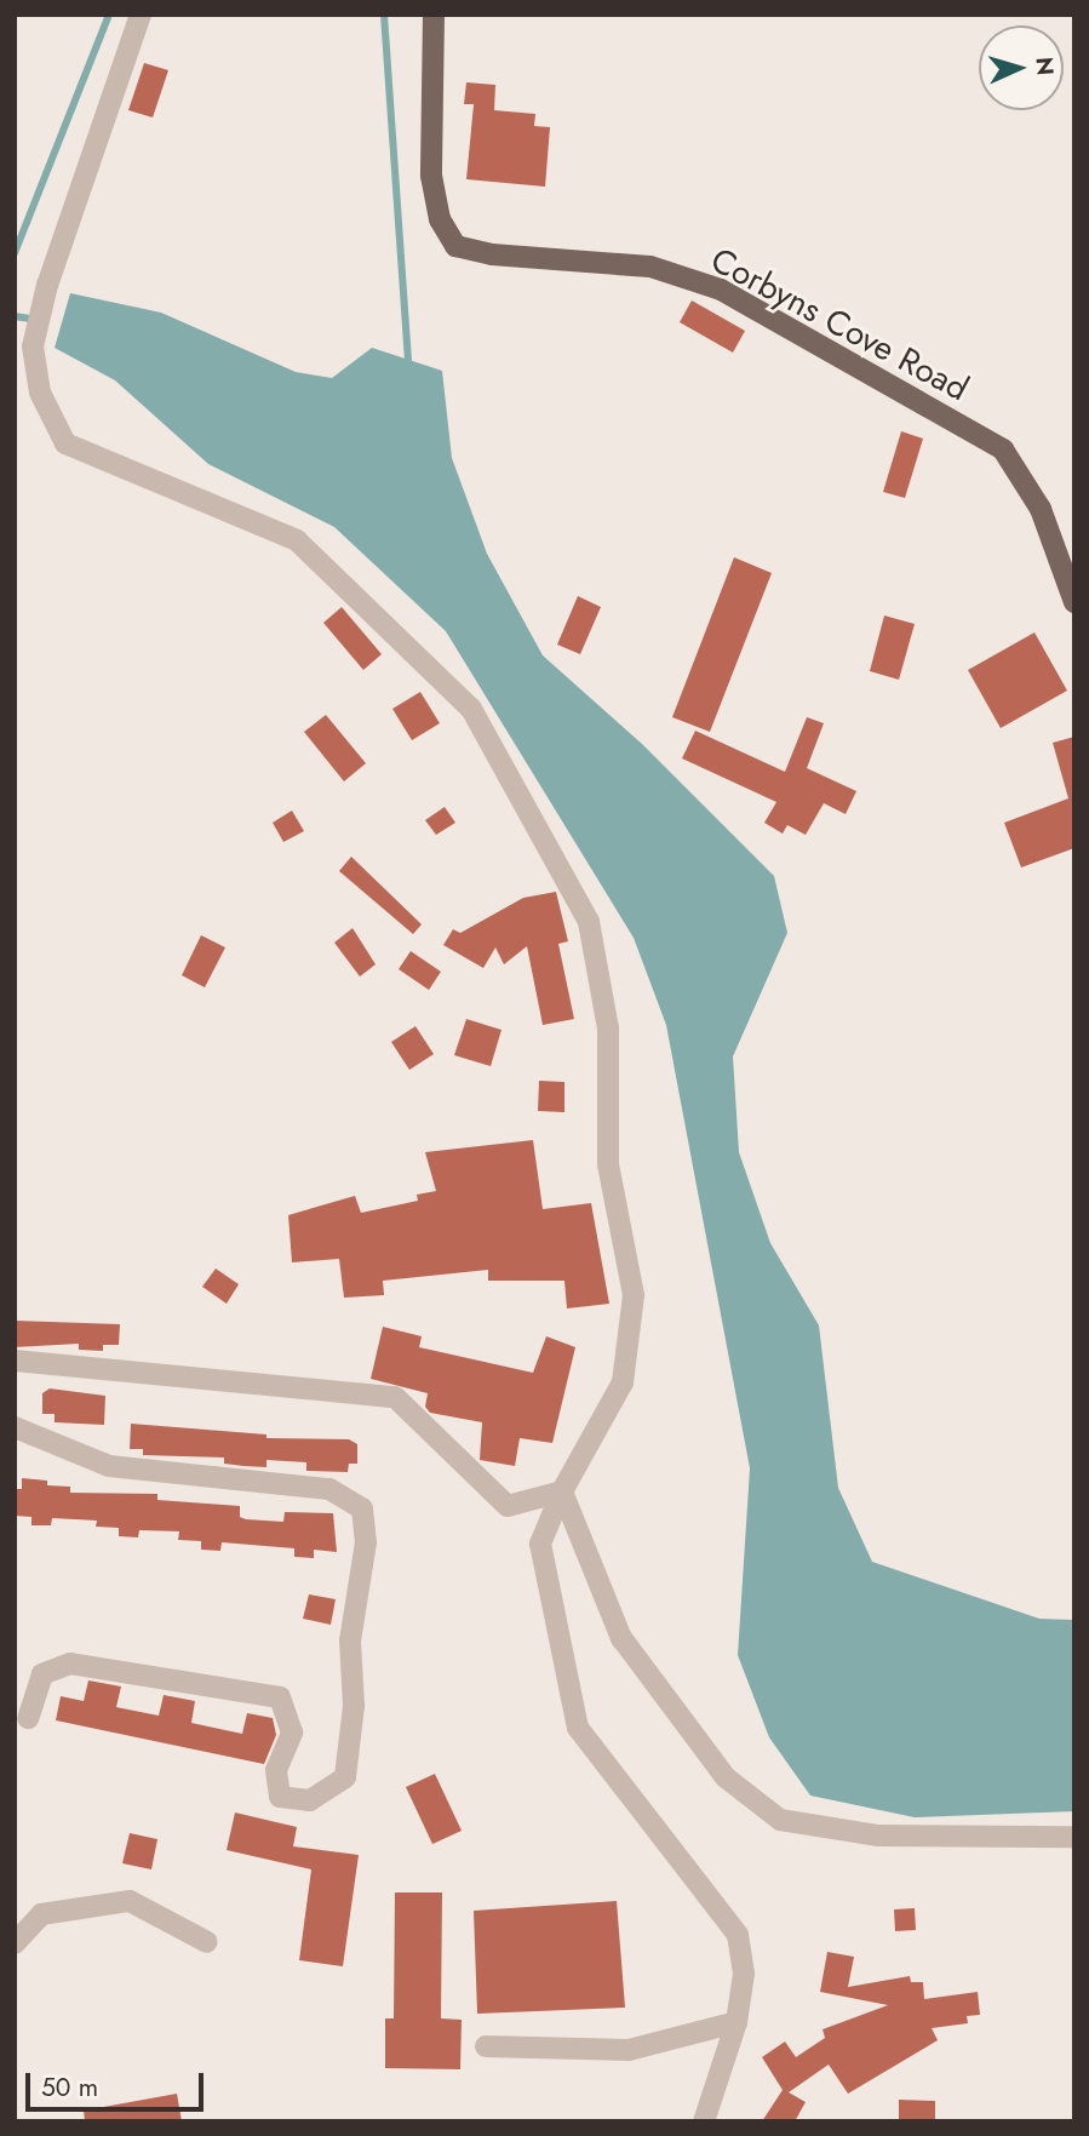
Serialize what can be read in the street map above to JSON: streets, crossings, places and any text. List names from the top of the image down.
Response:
{
  "streets": {
    "main road": ["Corbyns Cove Road"]
  },
  "scale_bar": "50 m",
  "north": "right"
}
